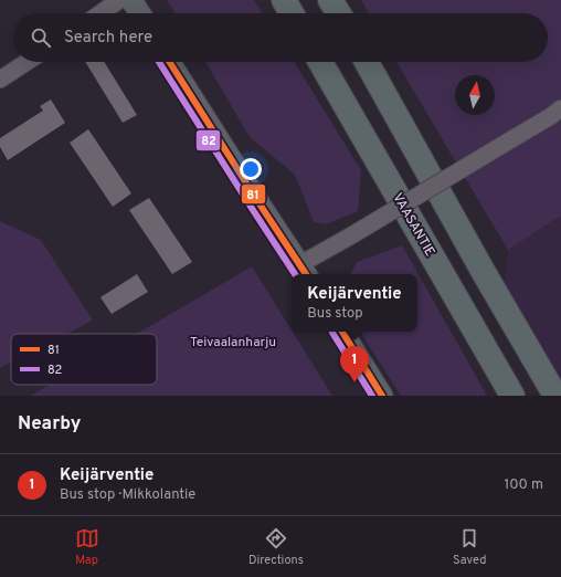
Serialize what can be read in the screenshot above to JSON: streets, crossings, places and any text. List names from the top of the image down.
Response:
{
  "streets": {
    "highway": ["VAASANTIE"]
  },
  "parks": ["Teivaalanharju"],
  "lines": ["transit line 81", "transit line 82"],
  "legend": ["81", "82"],
  "north": "top",
  "page": {
    "search": "Search here",
    "popup": ["Keijärventie", "Bus stop"],
    "pins": "1",
    "heading": "Nearby",
    "list": [
      {
        "mark": "1",
        "name": "Keijärventie",
        "note": "Bus stop · Mikkolantie",
        "value": "100 m"
      }
    ],
    "nav": ["Map", "Directions", "Saved"]
  }
}
